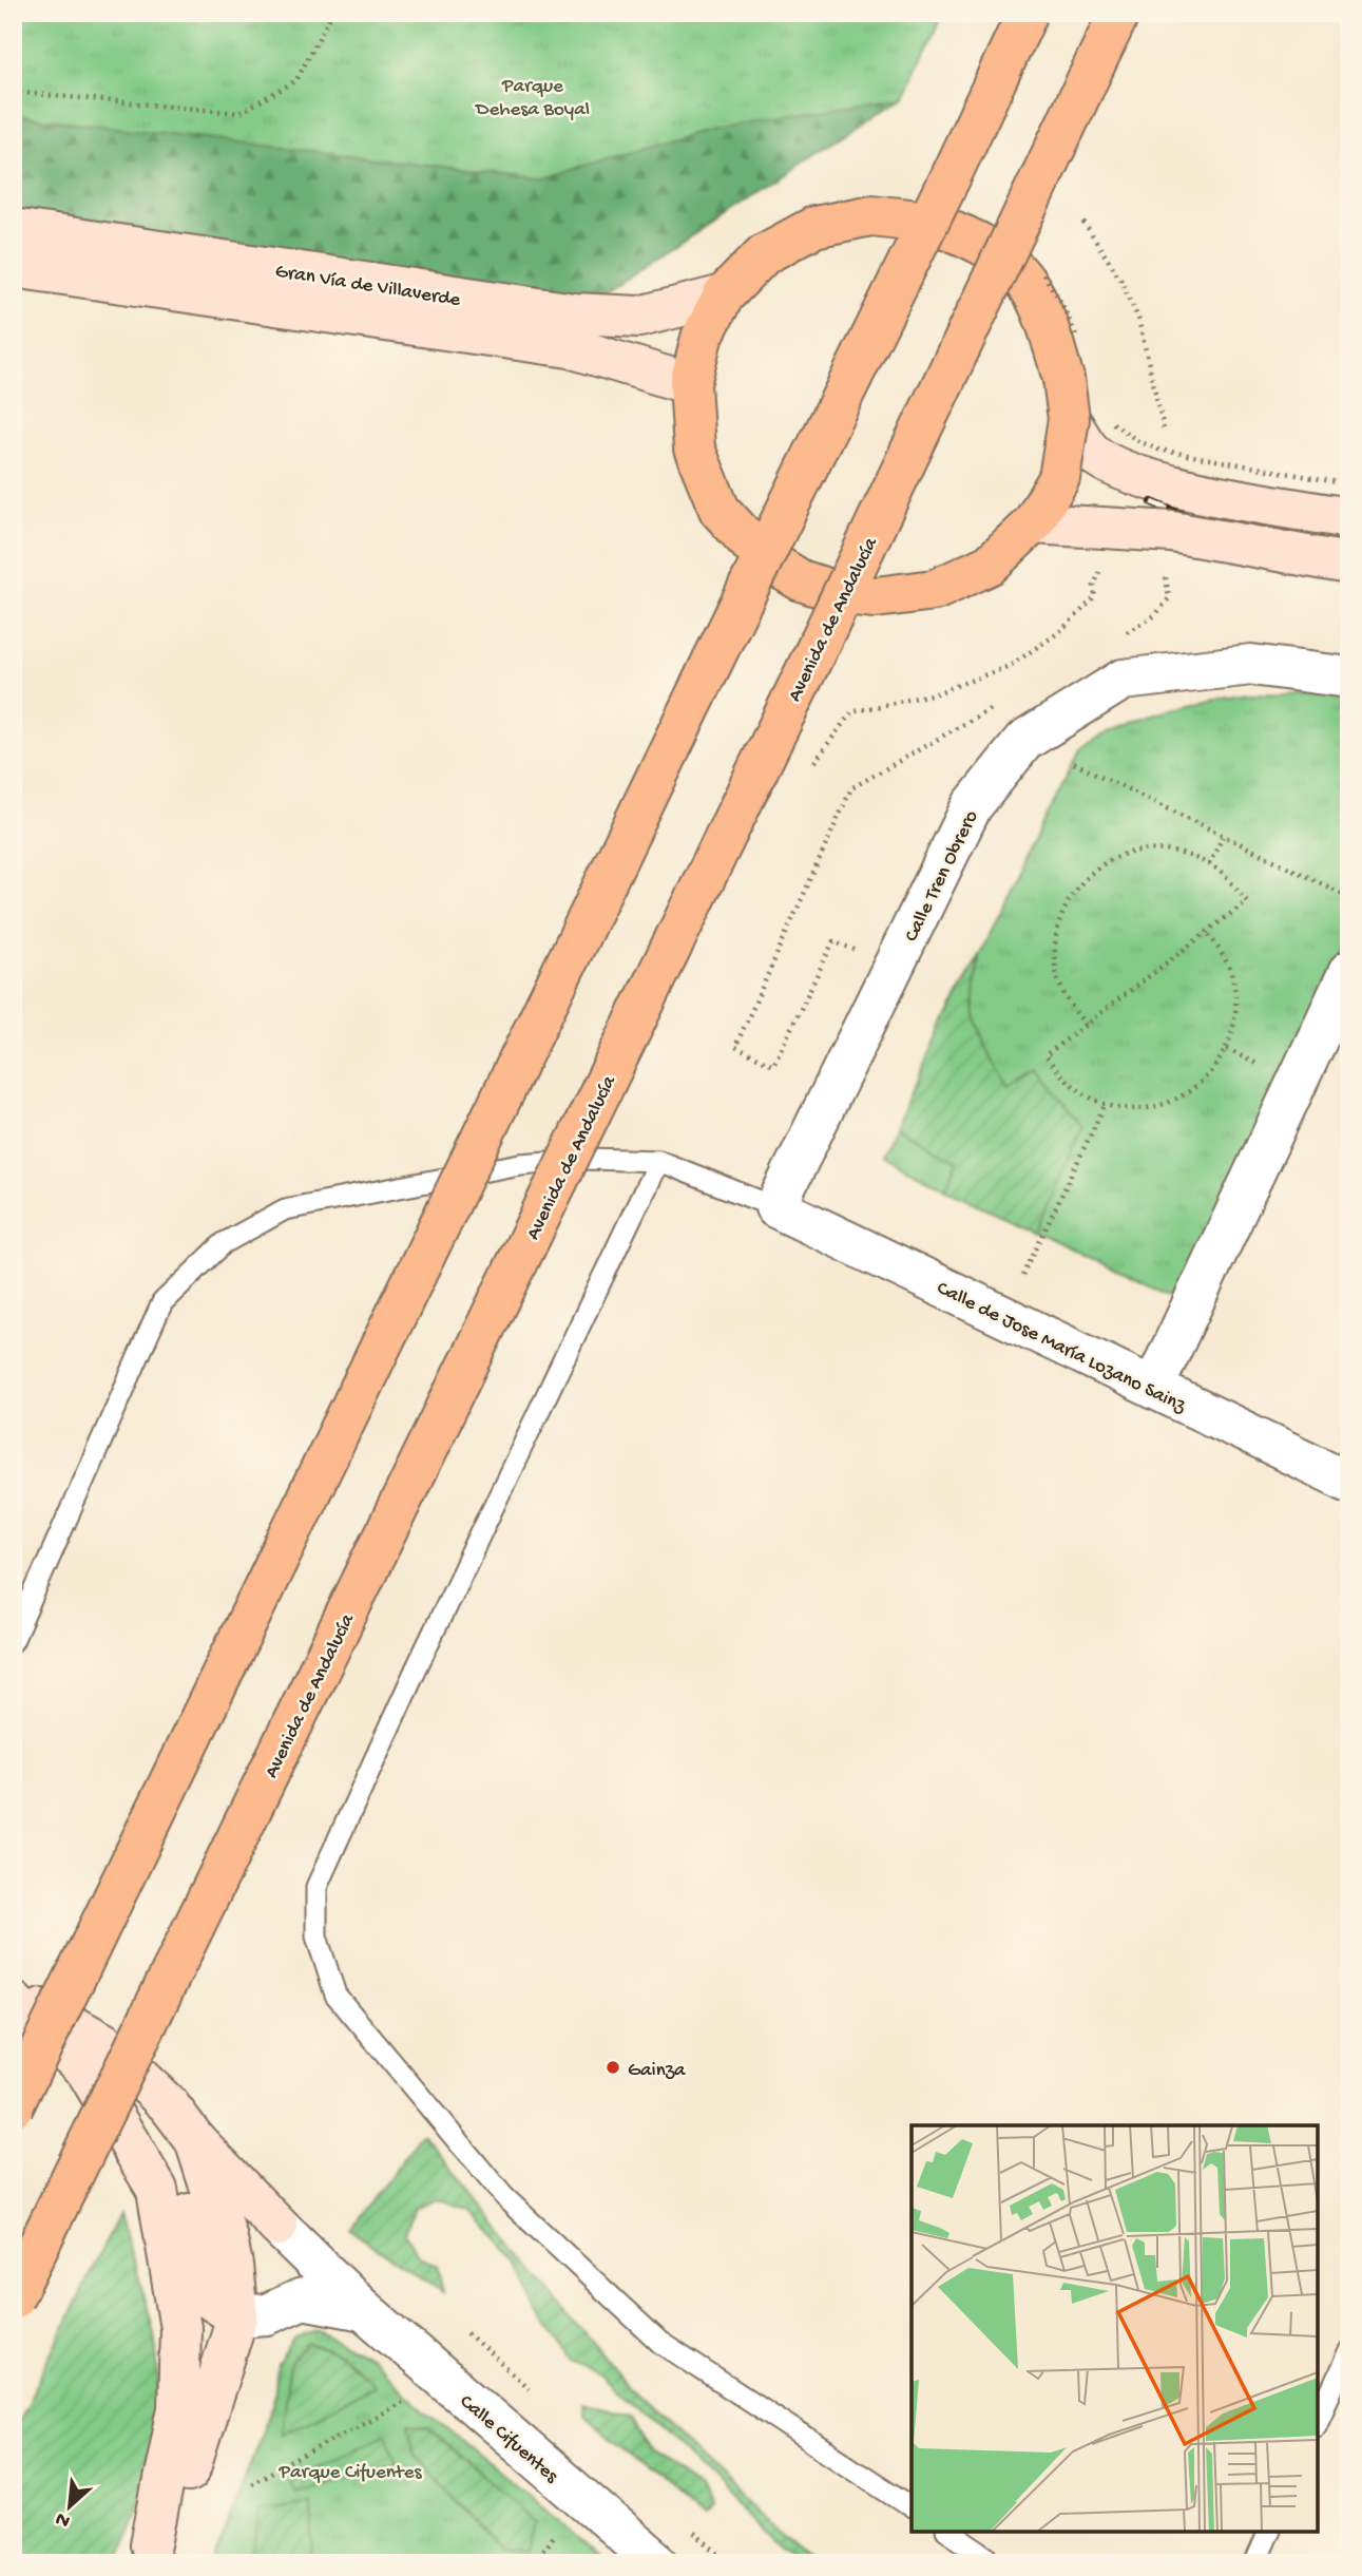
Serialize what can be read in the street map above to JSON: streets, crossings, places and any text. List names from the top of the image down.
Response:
{
  "streets": {
    "main road": ["Avenida de Andalucía"],
    "street": [
      "Gran Vía de Villaverde",
      "Calle Tren Obrero",
      "Calle de Jose María Lozano Sainz",
      "Calle Cifuentes"
    ]
  },
  "crossings": [
    ["Calle Tren Obrero", "Calle de Jose María Lozano Sainz"]
  ],
  "parks": ["Parque Dehesa Boyal", "Parque Cifuentes"],
  "places": ["Gainza"],
  "north": "bottom left"
}
